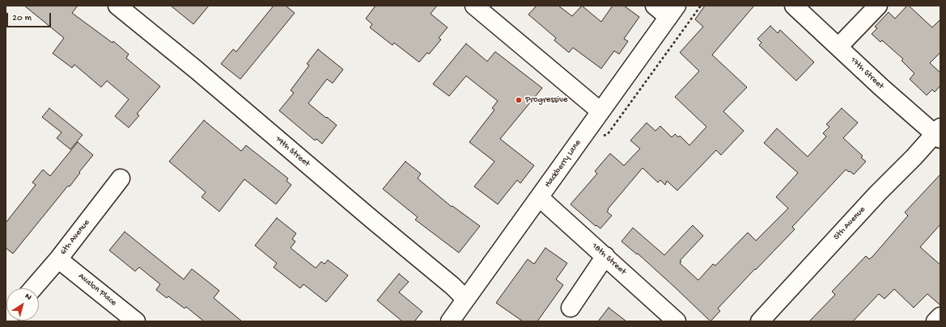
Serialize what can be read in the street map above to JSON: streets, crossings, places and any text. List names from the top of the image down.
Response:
{
  "streets": {
    "street": [
      "17th Street",
      "19th Street",
      "Hackberry Lane",
      "5th Avenue",
      "6th Avenue",
      "18th Street",
      "Avalon Place"
    ]
  },
  "crossings": [
    ["17th Street", "5th Avenue"],
    ["19th Street", "Hackberry Lane"],
    ["Hackberry Lane", "18th Street"],
    ["6th Avenue", "Avalon Place"]
  ],
  "places": ["Progressive"],
  "scale_bar": "20 m",
  "north": "top right"
}
